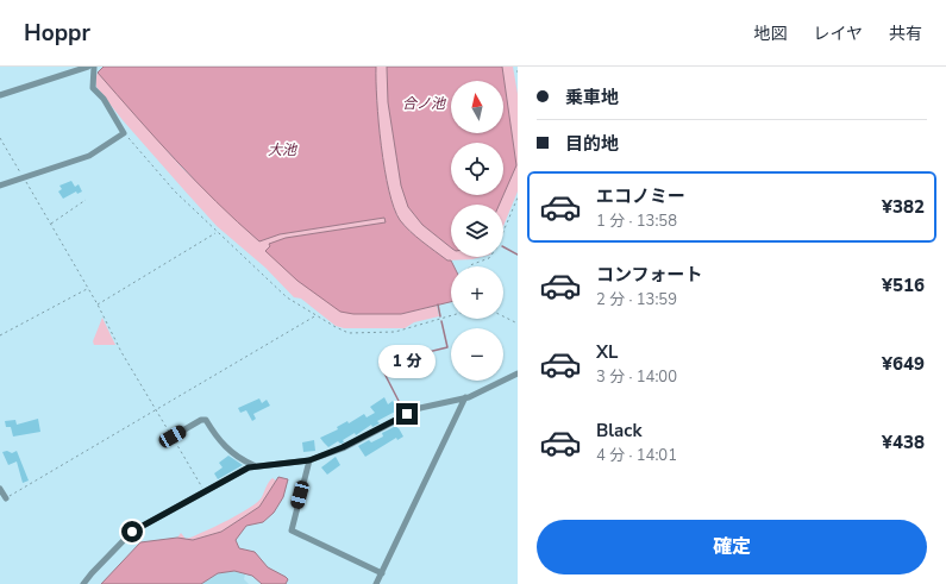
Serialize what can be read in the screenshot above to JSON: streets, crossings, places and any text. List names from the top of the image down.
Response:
{
  "water": ["合ノ池", "大池"],
  "north": "top",
  "page": {
    "header": "Hoppr",
    "nav": ["地図", "レイヤ", "共有"],
    "banner": ["乗車地", "目的地"],
    "map_buttons": ["+", "−"],
    "list": [
      {
        "name": "エコノミー",
        "note": "1 分 · 13:58",
        "value": "¥382"
      },
      {
        "name": "コンフォート",
        "note": "2 分 · 13:59",
        "value": "¥516"
      },
      {
        "name": "XL",
        "note": "3 分 · 14:00",
        "value": "¥649"
      },
      {
        "name": "Black",
        "note": "4 分 · 14:01",
        "value": "¥438"
      }
    ],
    "bubble": "1 分",
    "buttons": "確定"
  }
}
